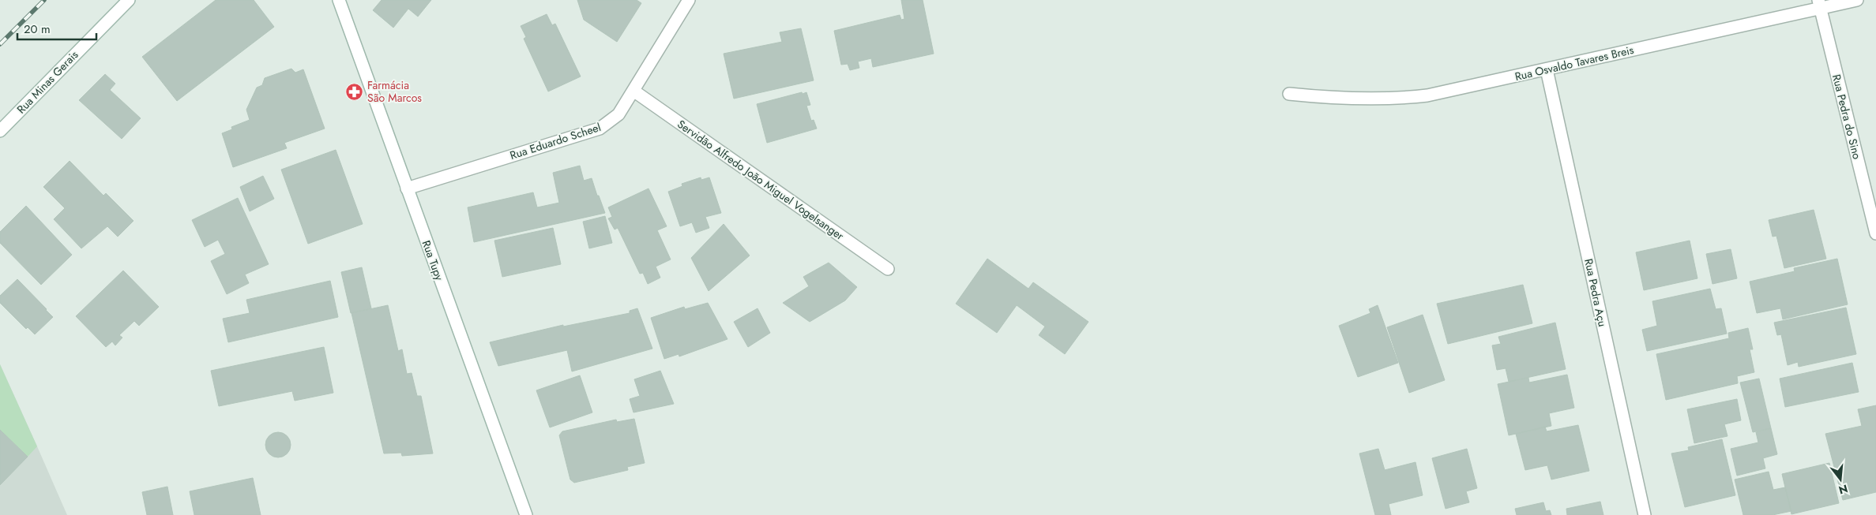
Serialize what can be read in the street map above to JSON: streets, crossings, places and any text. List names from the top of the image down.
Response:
{
  "streets": {
    "street": [
      "Rua Osvaldo Tavares Breis",
      "Rua Minas Gerais",
      "Rua Pedra do Sino",
      "Rua Eduardo Scheel",
      "Servidão Alfredo João Miguel Vogelsanger",
      "Rua Tupy",
      "Rua Pedra Açu"
    ]
  },
  "crossings": [
    ["Rua Osvaldo Tavares Breis", "Rua Pedra do Sino"],
    ["Rua Osvaldo Tavares Breis", "Rua Pedra Açu"],
    ["Rua Eduardo Scheel", "Servidão Alfredo João Miguel Vogelsanger"],
    ["Rua Eduardo Scheel", "Rua Tupy"]
  ],
  "places": {
    "pharmacy": ["Farmácia São Marcos"]
  },
  "scale_bar": "20 m",
  "north": "bottom"
}
